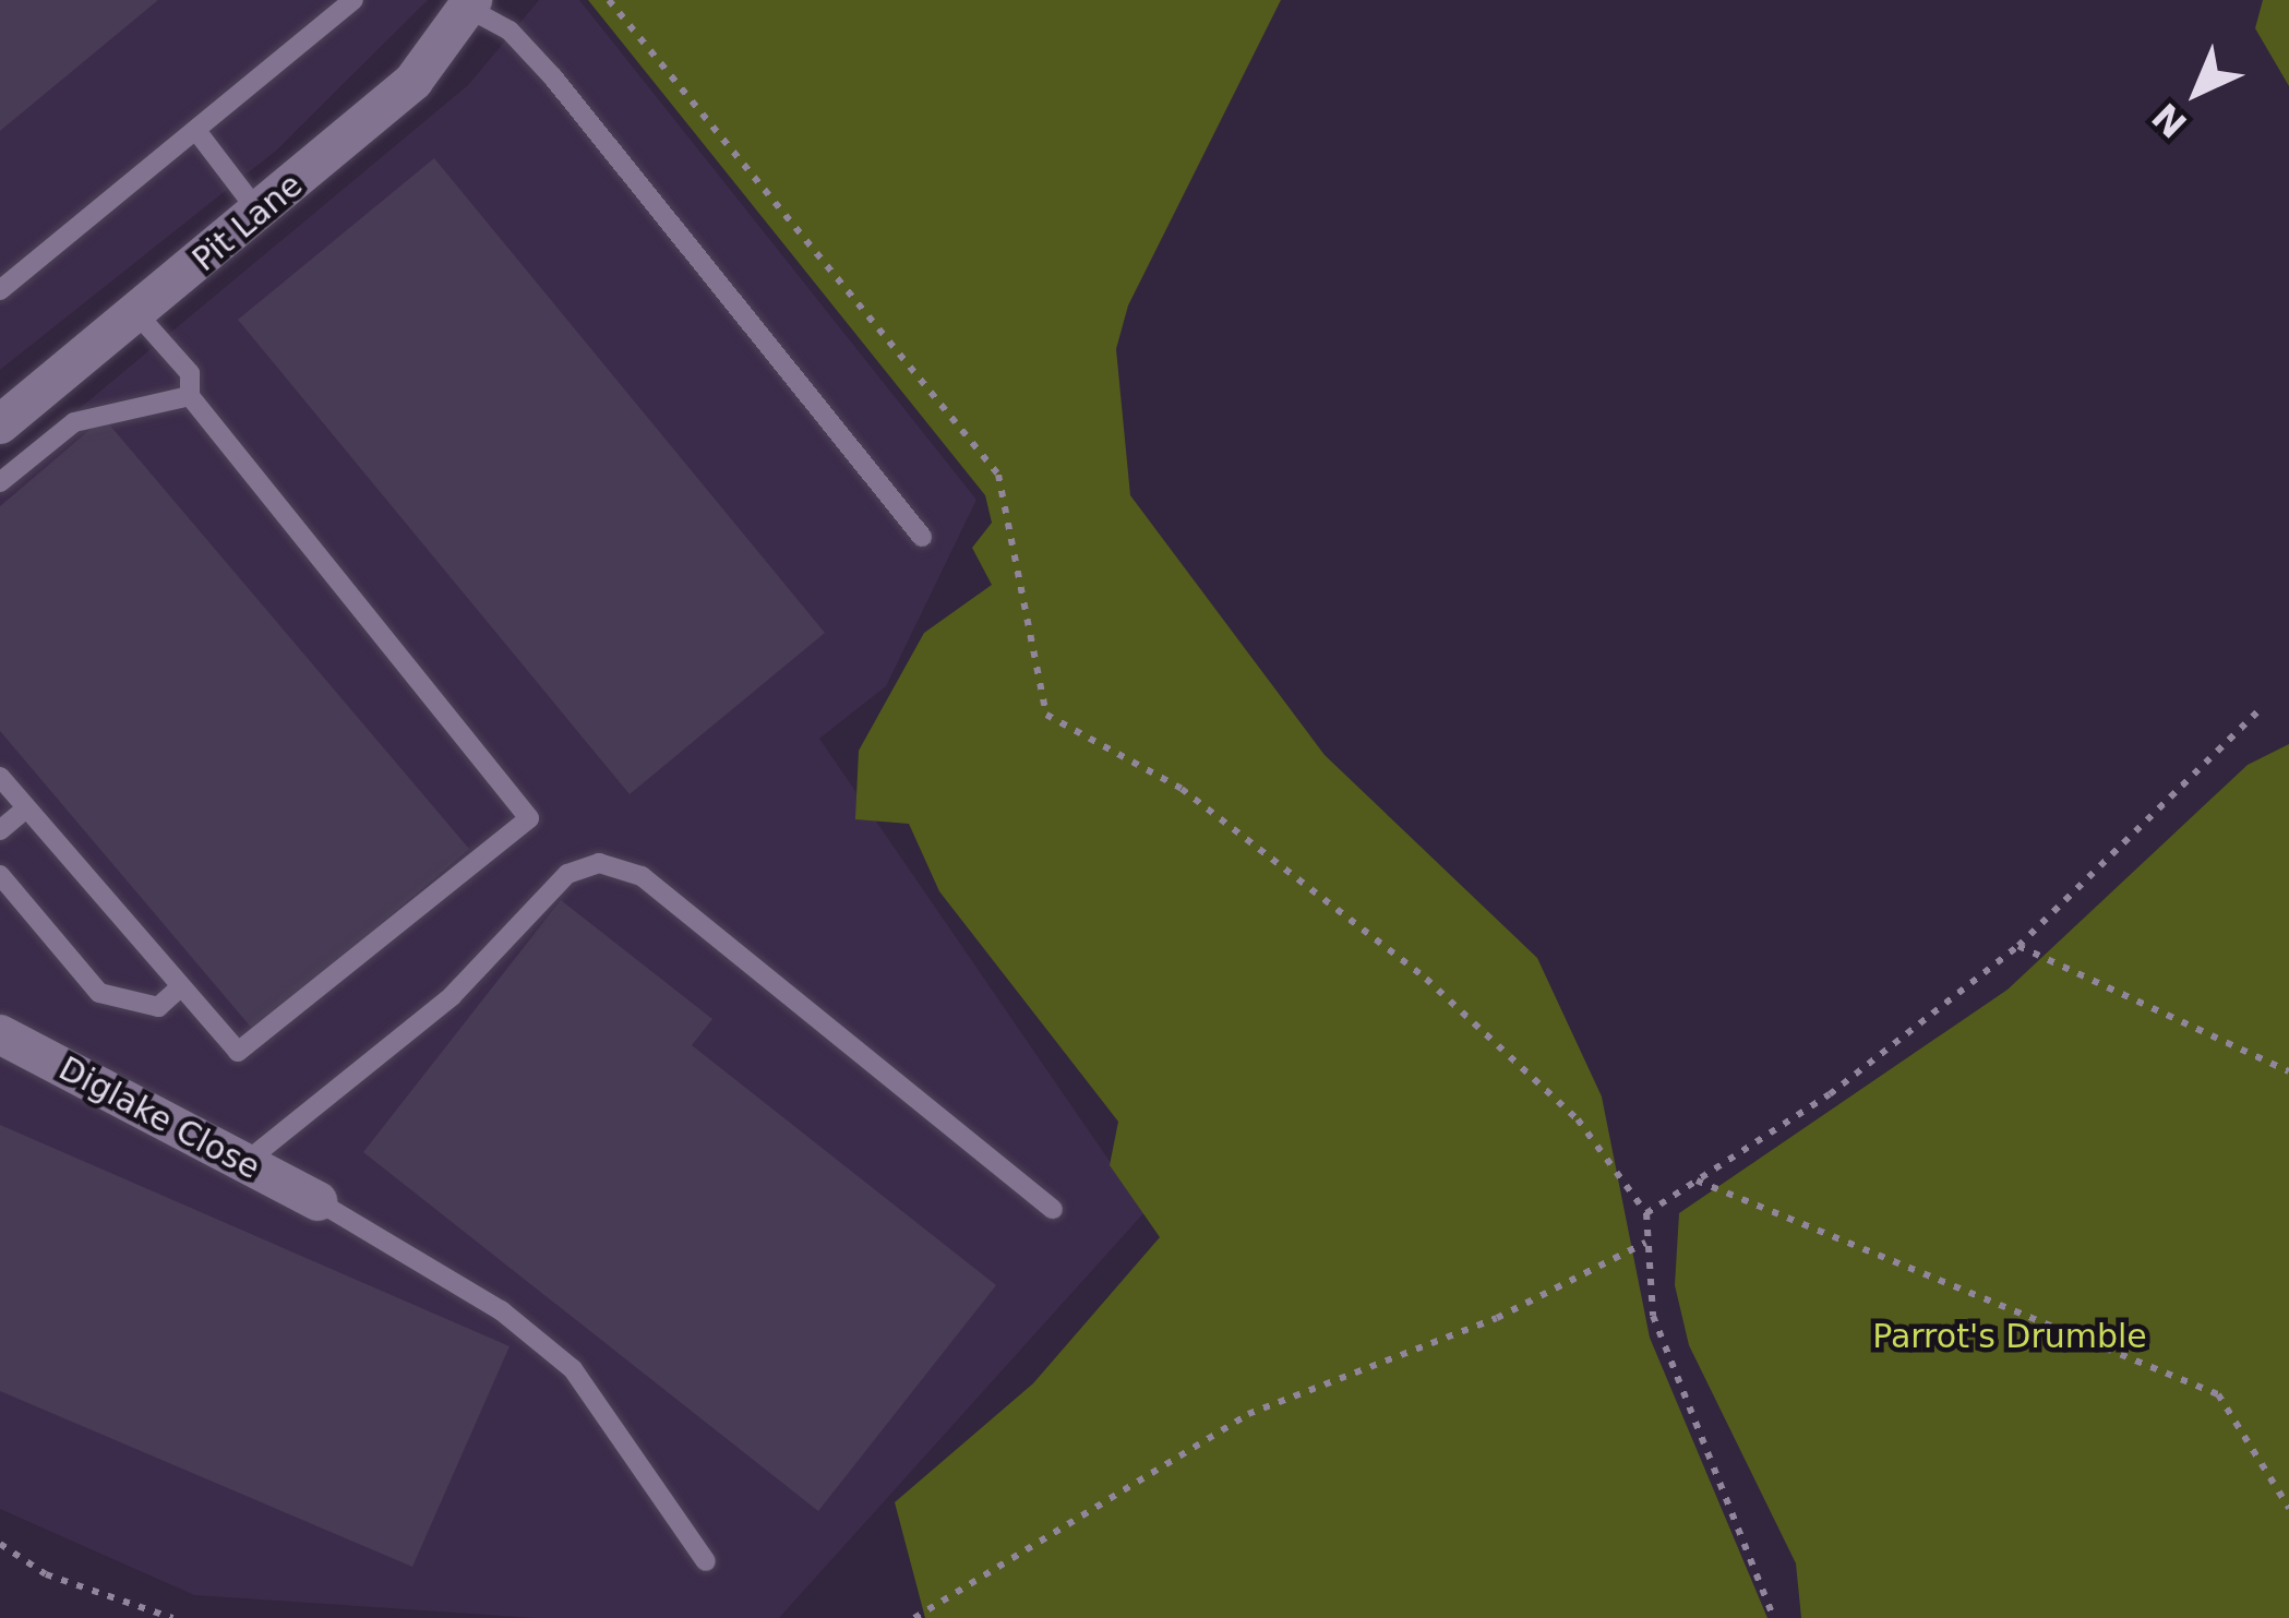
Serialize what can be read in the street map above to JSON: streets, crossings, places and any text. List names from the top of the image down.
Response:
{
  "streets": {
    "street": ["Pit Lane", "Diglake Close"]
  },
  "parks": ["Parrot's Drumble"],
  "north": "bottom left"
}
